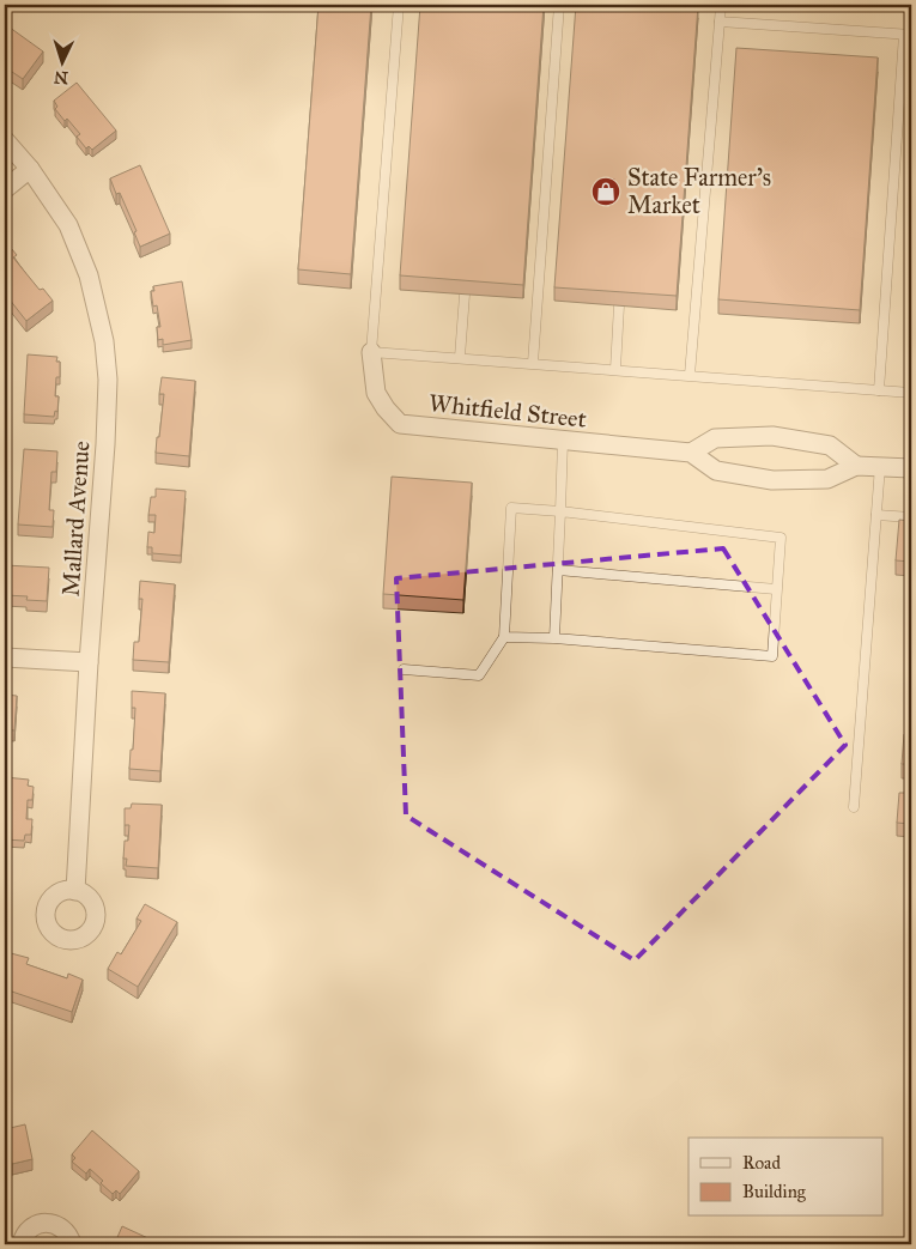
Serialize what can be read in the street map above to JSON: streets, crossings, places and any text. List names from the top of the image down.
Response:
{
  "streets": {
    "street": ["Whitfield Street", "Mallard Avenue"]
  },
  "places": {
    "shop": ["State Farmer's Market"]
  },
  "legend": ["Road", "Building"],
  "north": "bottom"
}
